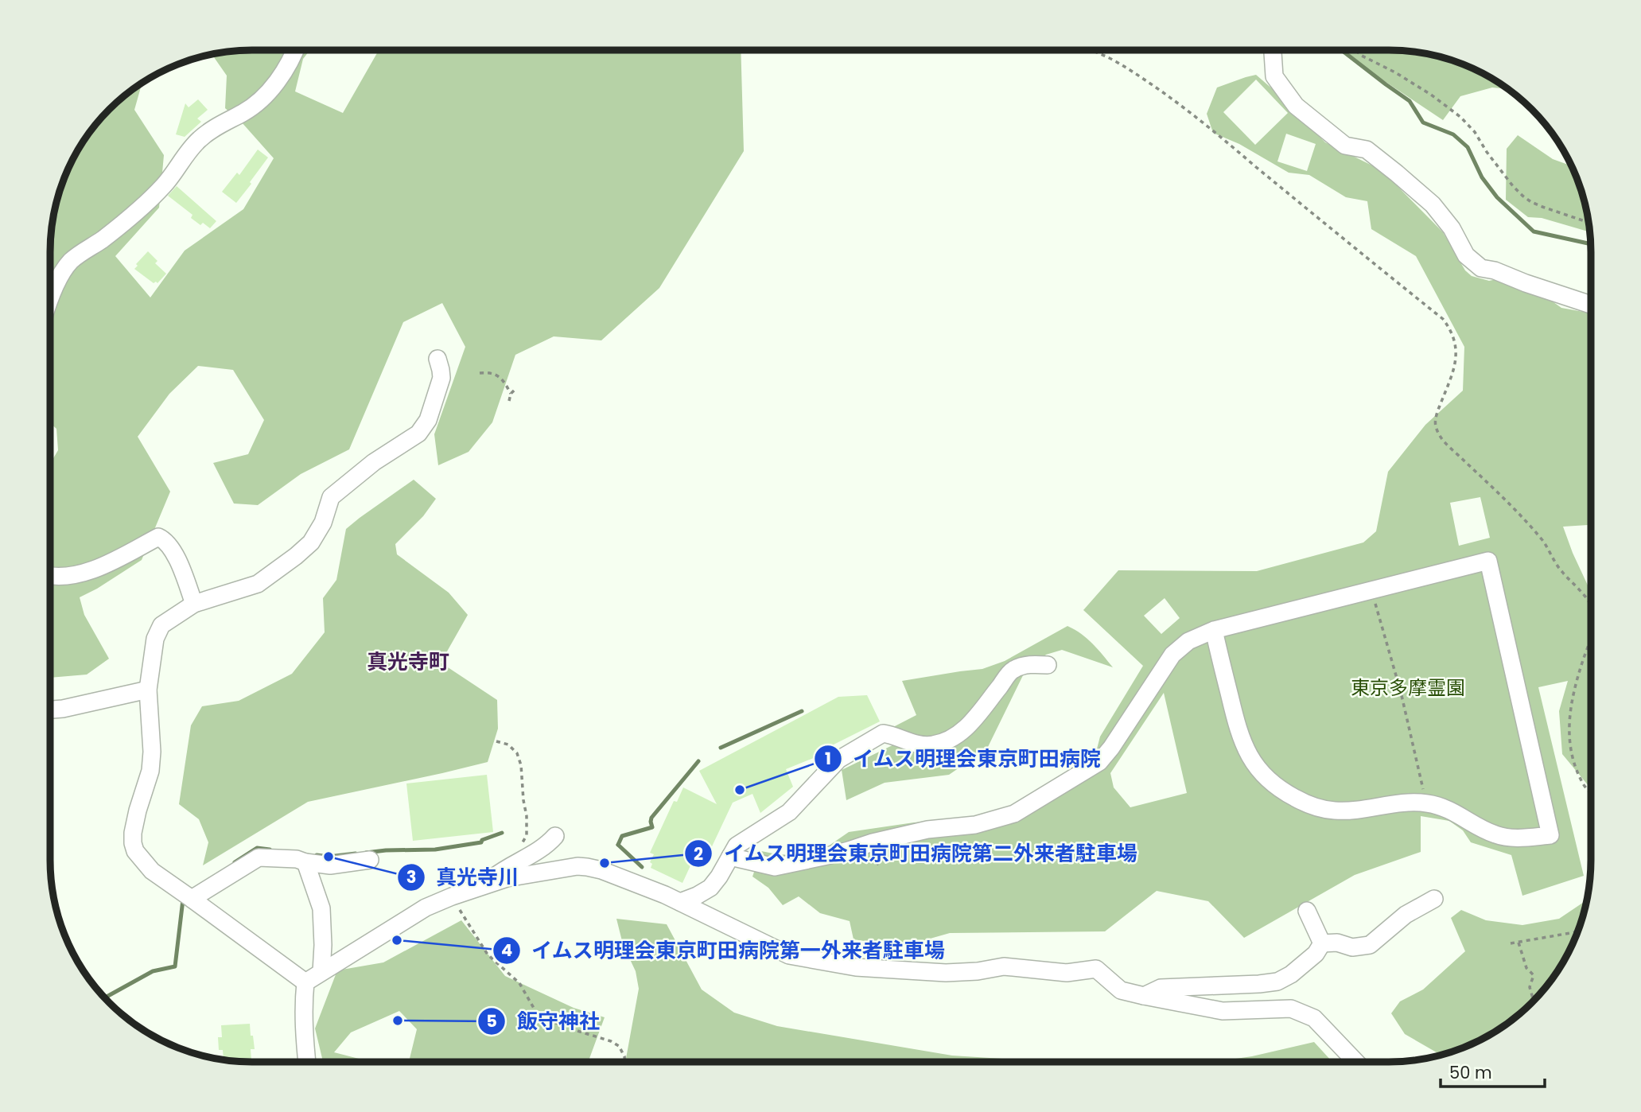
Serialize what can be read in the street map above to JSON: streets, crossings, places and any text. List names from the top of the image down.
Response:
{
  "districts": ["真光寺町"],
  "parks": ["東京多摩霊園"],
  "places": [
    "イムス明理会東京町田病院",
    "真光寺川",
    "イムス明理会東京町田病院第二外来者駐車場",
    "イムス明理会東京町田病院第一外来者駐車場",
    "飯守神社"
  ],
  "scale_bar": "50 m"
}
